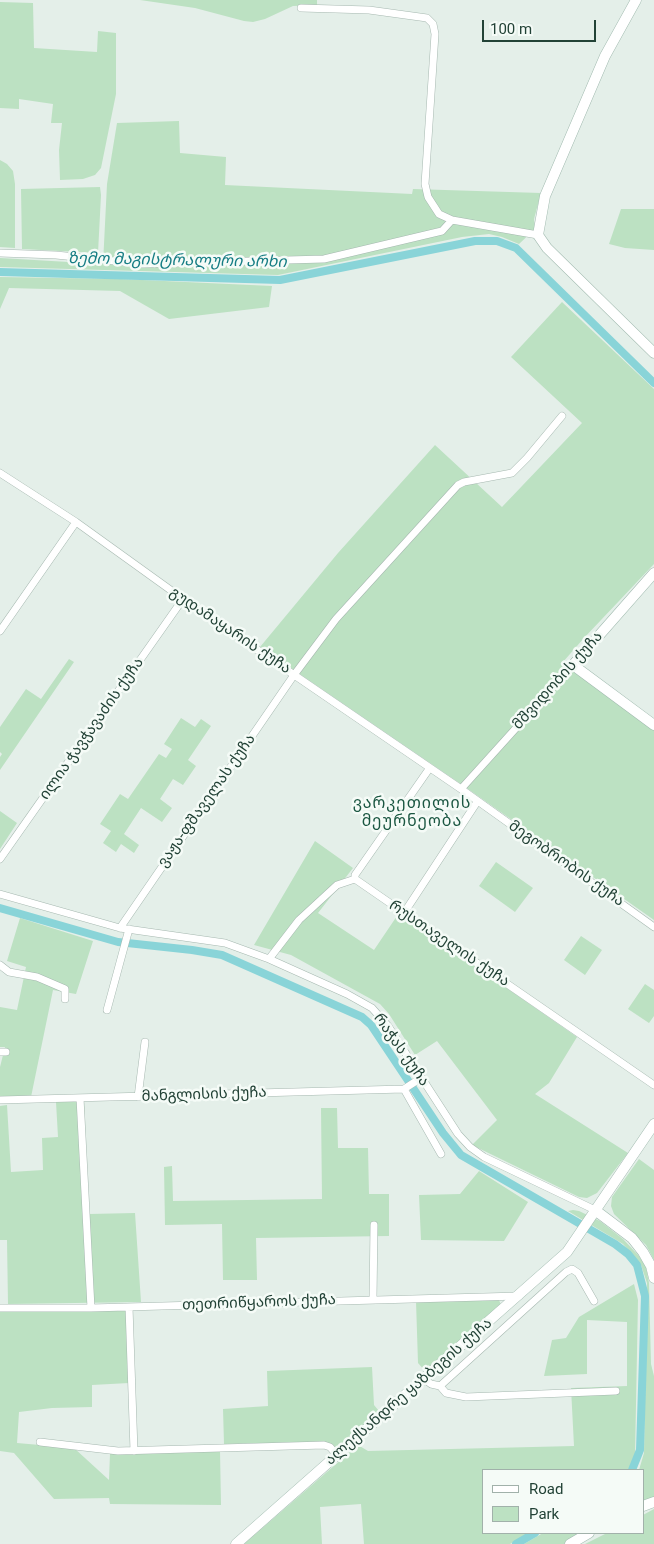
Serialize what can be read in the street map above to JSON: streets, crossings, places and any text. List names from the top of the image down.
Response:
{
  "streets": {
    "street": [
      "გუდამაყარის ქუჩა",
      "მშვიდობის ქუჩა",
      "ილია ჭავჭავაძის ქუჩა",
      "ვაჟა-ფშაველას ქუჩა",
      "მეგობრობის ქუჩა",
      "რუსთაველის ქუჩა",
      "რაჭას ქუჩა",
      "მანგლისის ქუჩა",
      "თეთრიწყაროს ქუჩა",
      "ალექსანდრე ყაზბეგის ქუჩა"
    ]
  },
  "crossings": [
    ["გუდამაყარის ქუჩა", "მშვიდობის ქუჩა"],
    ["გუდამაყარის ქუჩა", "ილია ჭავჭავაძის ქუჩა"],
    ["გუდამაყარის ქუჩა", "ვაჟა-ფშაველას ქუჩა"],
    ["გუდამაყარის ქუჩა", "მეგობრობის ქუჩა"],
    ["მშვიდობის ქუჩა", "მეგობრობის ქუჩა"],
    ["ვაჟა-ფშაველას ქუჩა", "რაჭას ქუჩა"],
    ["რაჭას ქუჩა", "ალექსანდრე ყაზბეგის ქუჩა"],
    ["თეთრიწყაროს ქუჩა", "ალექსანდრე ყაზბეგის ქუჩა"]
  ],
  "districts": ["ვარკეთილის მეურნეობა"],
  "water": ["ზემო მაგისტრალური არხი"],
  "legend": ["Road", "Park"],
  "scale_bar": "100 m"
}
